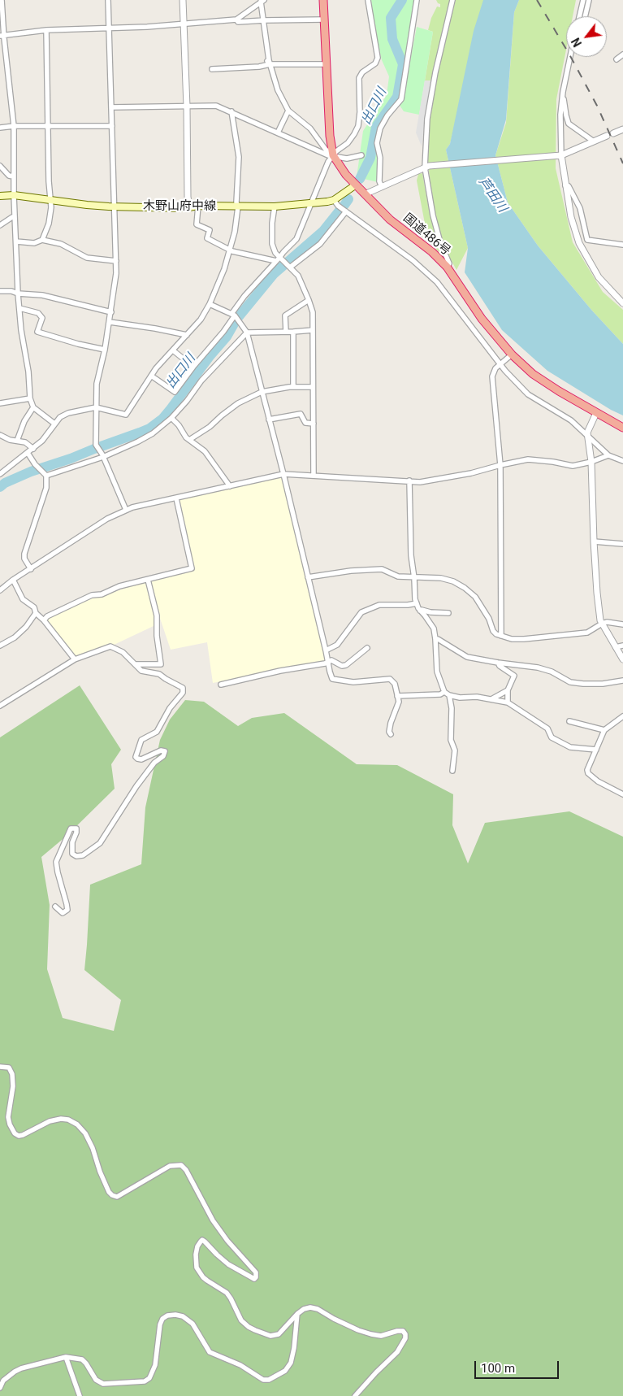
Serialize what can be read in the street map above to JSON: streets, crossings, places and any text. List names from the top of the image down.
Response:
{
  "streets": {
    "highway": ["国道486号"],
    "main road": ["木野山府中線"]
  },
  "crossings": [
    ["木野山府中線", "国道486号"]
  ],
  "water": ["出口川", "芦田川"],
  "scale_bar": "100 m",
  "north": "bottom left"
}
